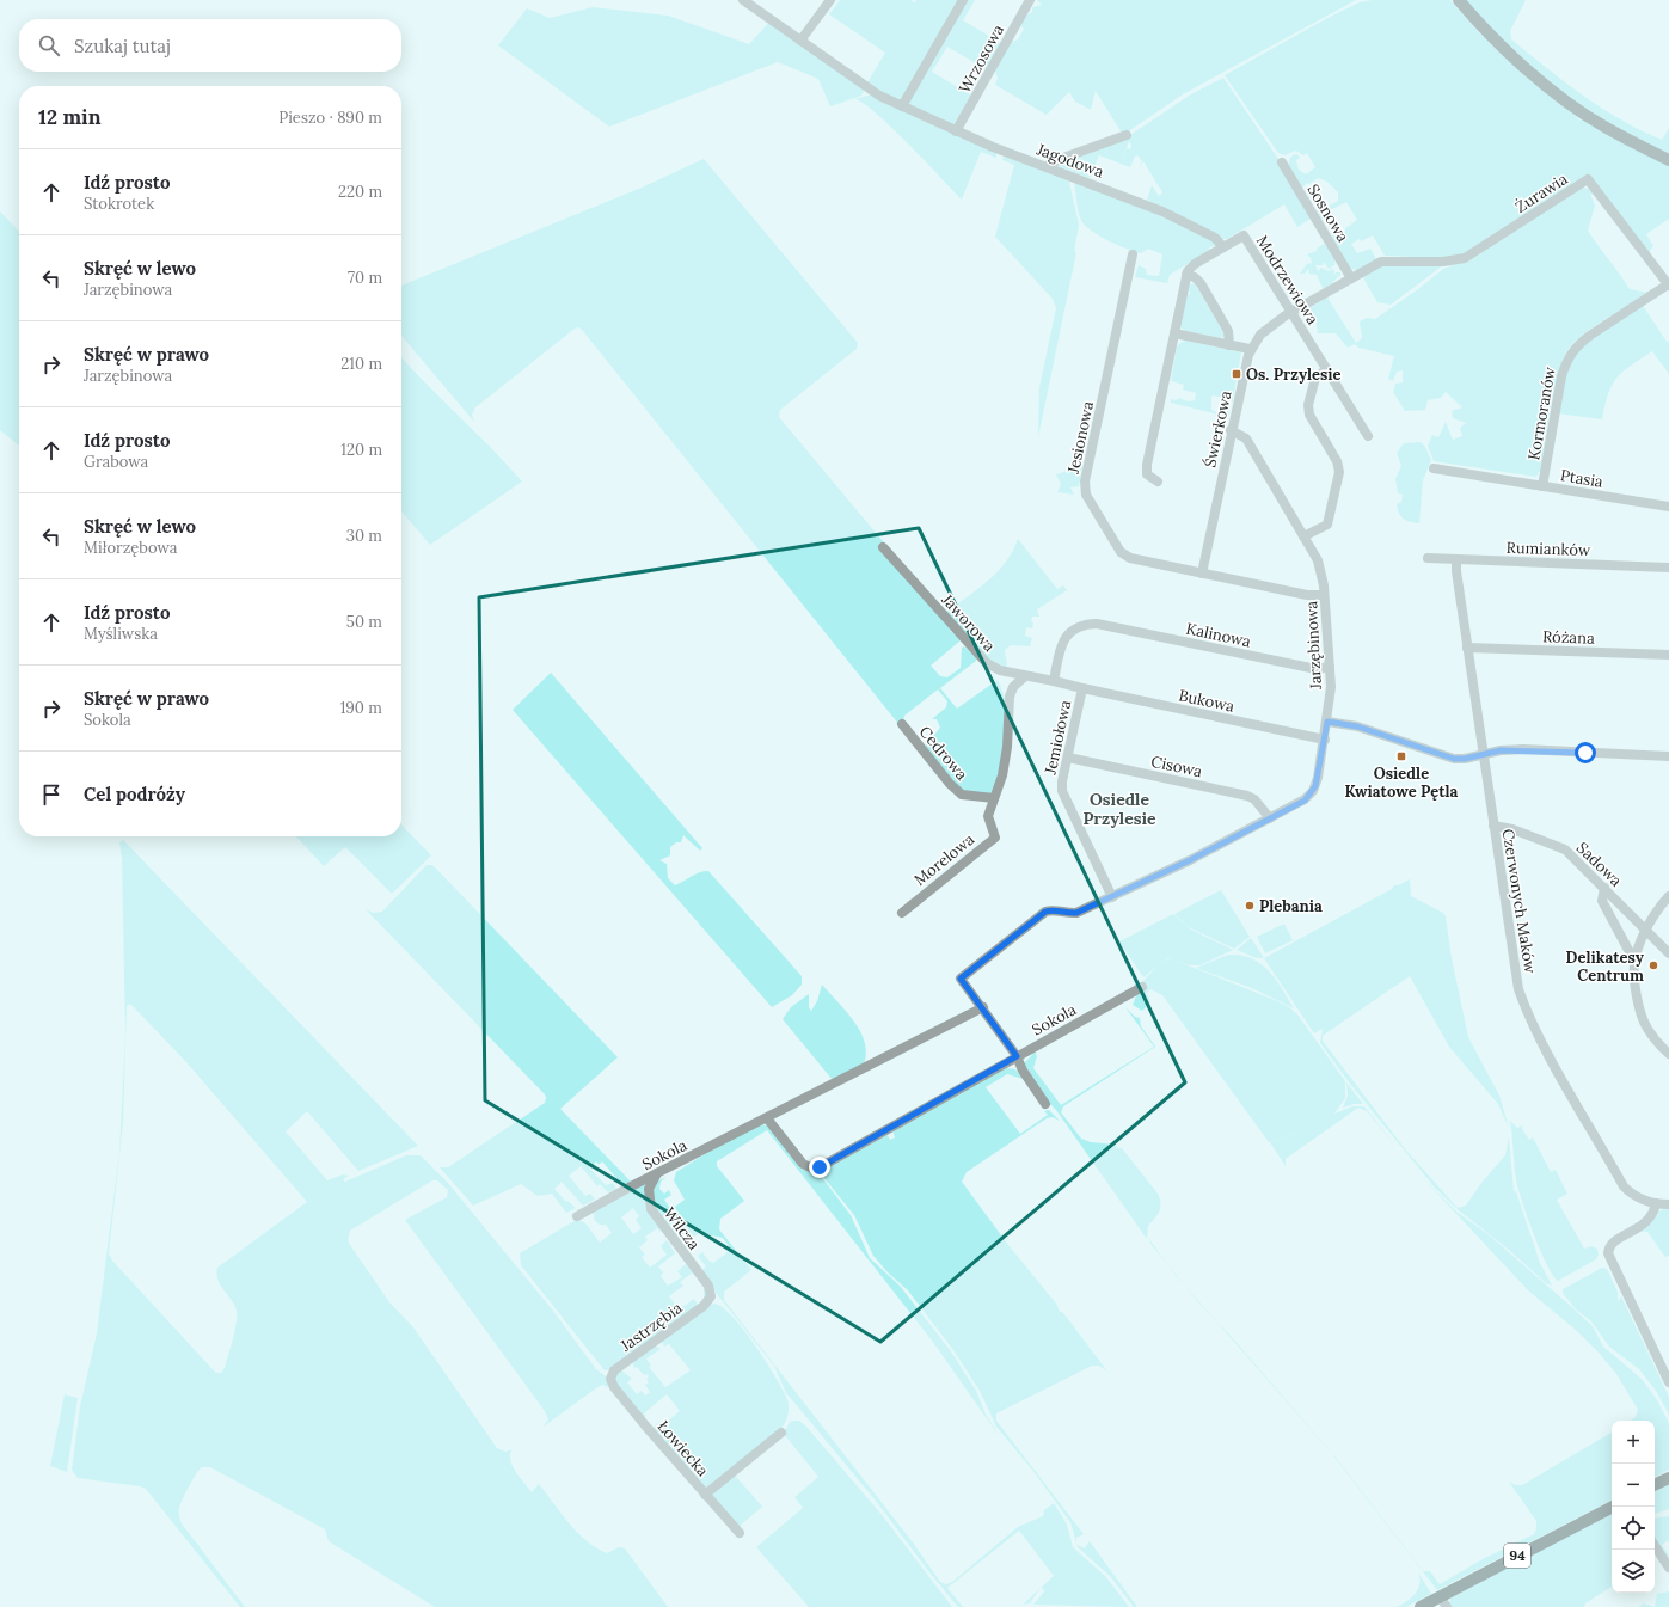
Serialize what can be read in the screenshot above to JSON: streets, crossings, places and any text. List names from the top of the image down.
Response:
{
  "streets": {
    "main road": ["94"],
    "street": [
      "Wrzosowa",
      "Jagodowa",
      "Żurawia",
      "Sosnowa",
      "Modrzewiowa",
      "Kormoranów",
      "Świerkowa",
      "Jesionowa",
      "Ptasia",
      "Rumianków",
      "Jaworowa",
      "Kalinowa",
      "Różana",
      "Jarzębinowa",
      "Bukowa",
      "Jemiołowa",
      "Cedrowa",
      "Cisowa",
      "Morelowa",
      "Sadowa",
      "Czerwonych Maków",
      "Sokola",
      "Wilcza",
      "Jastrzębia",
      "Łowiecka"
    ]
  },
  "crossings": [
    ["Wrzosowa", "Jagodowa"],
    ["Jagodowa", "Modrzewiowa"],
    ["Żurawia", "Kormoranów"],
    ["Żurawia", "Świerkowa"],
    ["Sosnowa", "Świerkowa"],
    ["Modrzewiowa", "Świerkowa"],
    ["Kormoranów", "Ptasia"],
    ["Świerkowa", "Jesionowa"],
    ["Świerkowa", "Jarzębinowa"],
    ["Jesionowa", "Jarzębinowa"],
    ["Rumianków", "Czerwonych Maków"],
    ["Jaworowa", "Jemiołowa"],
    ["Kalinowa", "Jarzębinowa"],
    ["Kalinowa", "Jemiołowa"],
    ["Różana", "Czerwonych Maków"],
    ["Jarzębinowa", "Bukowa"],
    ["Jarzębinowa", "Jemiołowa"],
    ["Jarzębinowa", "Cisowa"],
    ["Bukowa", "Jemiołowa"],
    ["Jemiołowa", "Cisowa"],
    ["Cedrowa", "Morelowa"],
    ["Sadowa", "Czerwonych Maków"],
    ["Sokola", "Wilcza"],
    ["Wilcza", "Jastrzębia"],
    ["Jastrzębia", "Łowiecka"]
  ],
  "districts": ["Osiedle Przylesie"],
  "places": {
    "transit": ["Os. Przylesie", "Osiedle Kwiatowe Pętla"],
    "other": ["Plebania", "Delikatesy Centrum"]
  },
  "page": {
    "search": "Szukaj tutaj",
    "heading": ["12 min", "Pieszo · 890 m"],
    "list": [
      ["Idź prosto", "Stokrotek", "220 m"],
      ["Skręć w lewo", "Jarzębinowa", "70 m"],
      ["Skręć w prawo", "Jarzębinowa", "210 m"],
      ["Idź prosto", "Grabowa", "120 m"],
      ["Skręć w lewo", "Miłorzębowa", "30 m"],
      ["Idź prosto", "Myśliwska", "50 m"],
      ["Skręć w prawo", "Sokola", "190 m"],
      "Cel podróży"
    ],
    "map_buttons": ["+", "−"]
  }
}
